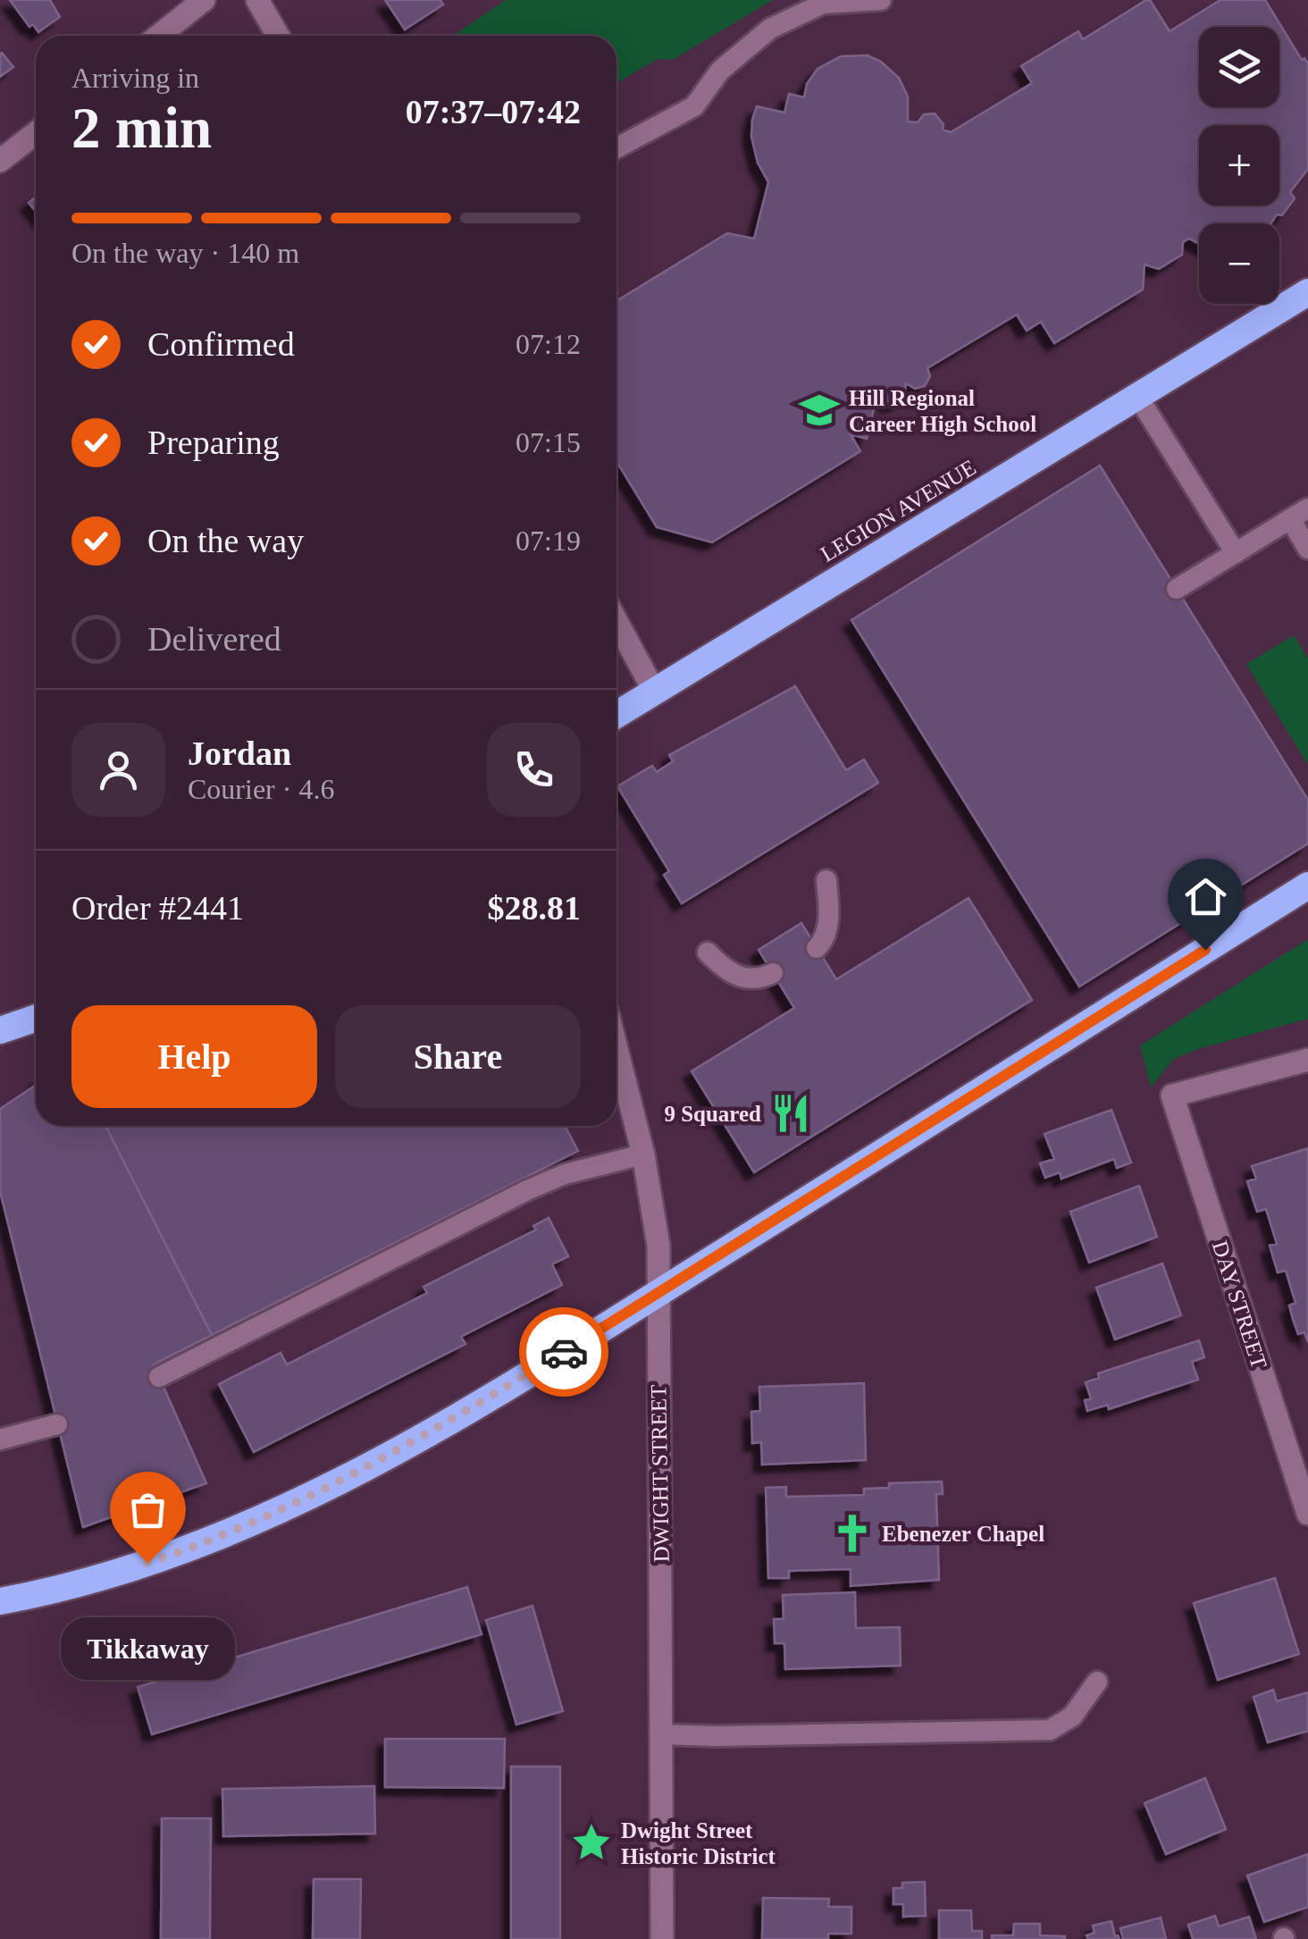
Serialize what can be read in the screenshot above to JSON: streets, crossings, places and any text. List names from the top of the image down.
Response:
{
  "streets": {
    "highway": ["LEGION AVENUE"],
    "main road": ["DAY STREET", "DWIGHT STREET"]
  },
  "places": {
    "school or university": ["Hill Regional Career High School"],
    "restaurant": ["9 Squared"],
    "church": ["Ebenezer Chapel"],
    "other": ["Tikkaway"],
    "place": ["Dwight Street Historic District"]
  },
  "page": {
    "map_buttons": ["+", "−"],
    "heading": ["2 min", "Arriving in", "07:37–07:42"],
    "panel": [
      "Jordan",
      "Courier · 4.6",
      "Order #2441",
      "$28.81"
    ],
    "bar": "On the way · 140 m",
    "list": [
      ["Confirmed", "07:12"],
      ["Preparing", "07:15"],
      ["On the way", "07:19"],
      "Delivered"
    ],
    "buttons": ["Help", "Share"],
    "bubble": "Tikkaway"
  }
}
